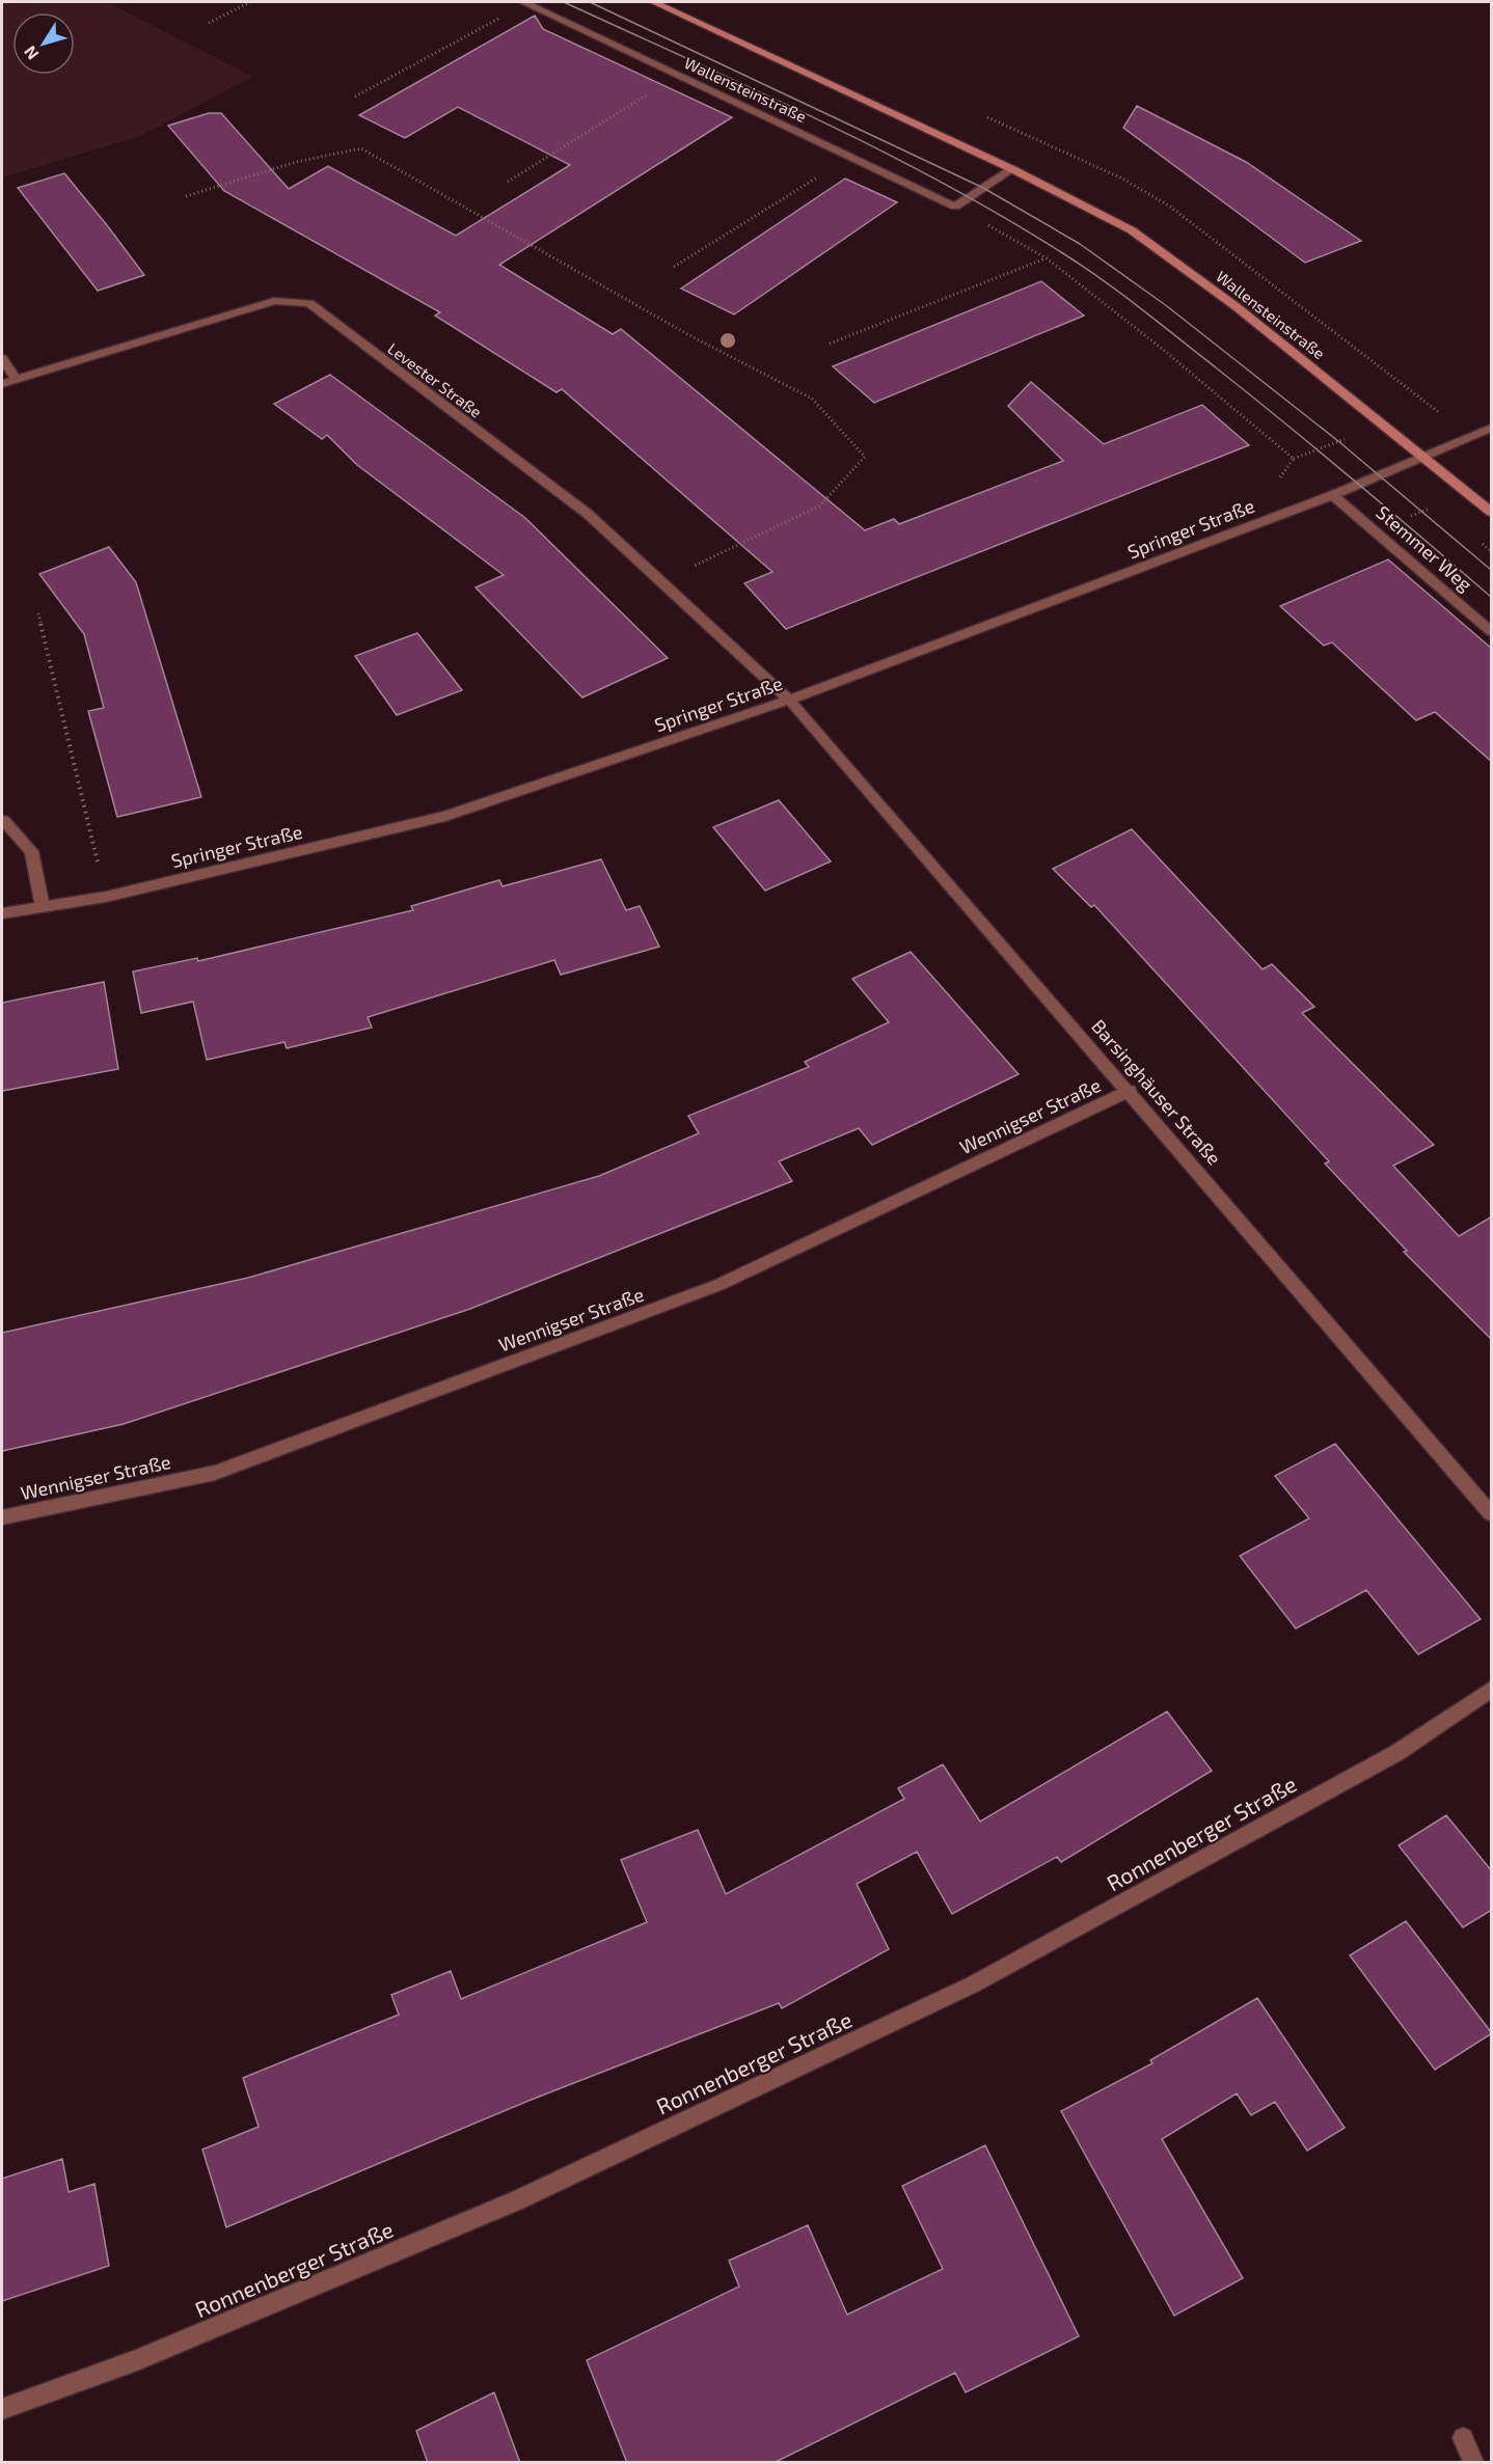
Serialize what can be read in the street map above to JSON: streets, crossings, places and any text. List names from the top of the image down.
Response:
{
  "streets": {
    "street": [
      "Wallensteinstraße",
      "Levester Straße",
      "Springer Straße",
      "Stemmer Weg",
      "Barsinghäuser Straße",
      "Wennigser Straße",
      "Ronnenberger Straße"
    ]
  },
  "crossings": [
    ["Wallensteinstraße", "Springer Straße"],
    ["Levester Straße", "Springer Straße"],
    ["Levester Straße", "Barsinghäuser Straße"],
    ["Springer Straße", "Stemmer Weg"],
    ["Springer Straße", "Barsinghäuser Straße"],
    ["Barsinghäuser Straße", "Wennigser Straße"]
  ],
  "north": "bottom left"
}
